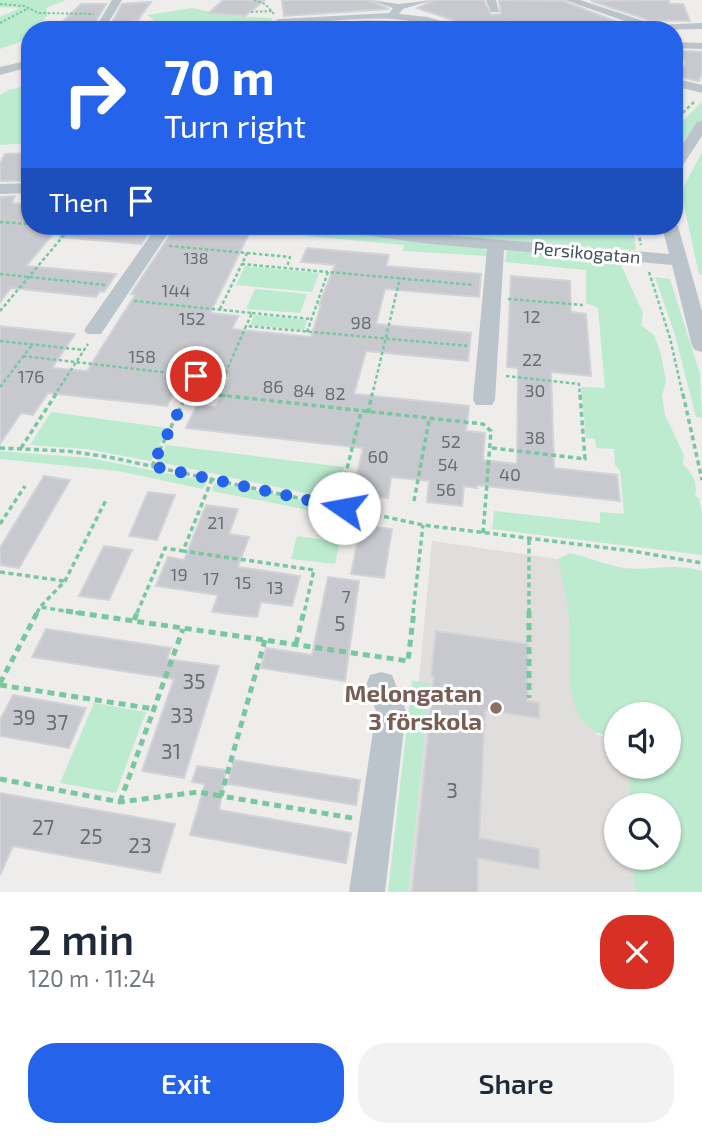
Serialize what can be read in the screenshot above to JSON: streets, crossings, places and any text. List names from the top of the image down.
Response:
{
  "streets": {
    "street": ["Persikogatan"]
  },
  "places": ["Melongatan 3 förskola"],
  "house_numbers": [
    "138",
    "144",
    "12",
    "152",
    "98",
    "158",
    "22",
    "176",
    "86",
    "84",
    "30",
    "82",
    "38",
    "52",
    "60",
    "54",
    "40",
    "56",
    "21",
    "19",
    "17",
    "15",
    "13",
    "7",
    "5",
    "35",
    "33",
    "39",
    "37",
    "31",
    "3",
    "27",
    "25",
    "23"
  ],
  "page": {
    "turn": ["70 m", "Turn right"],
    "then": "Then",
    "heading": ["2 min", "120 m · 11:24"],
    "buttons": ["Exit", "Share"]
  }
}
